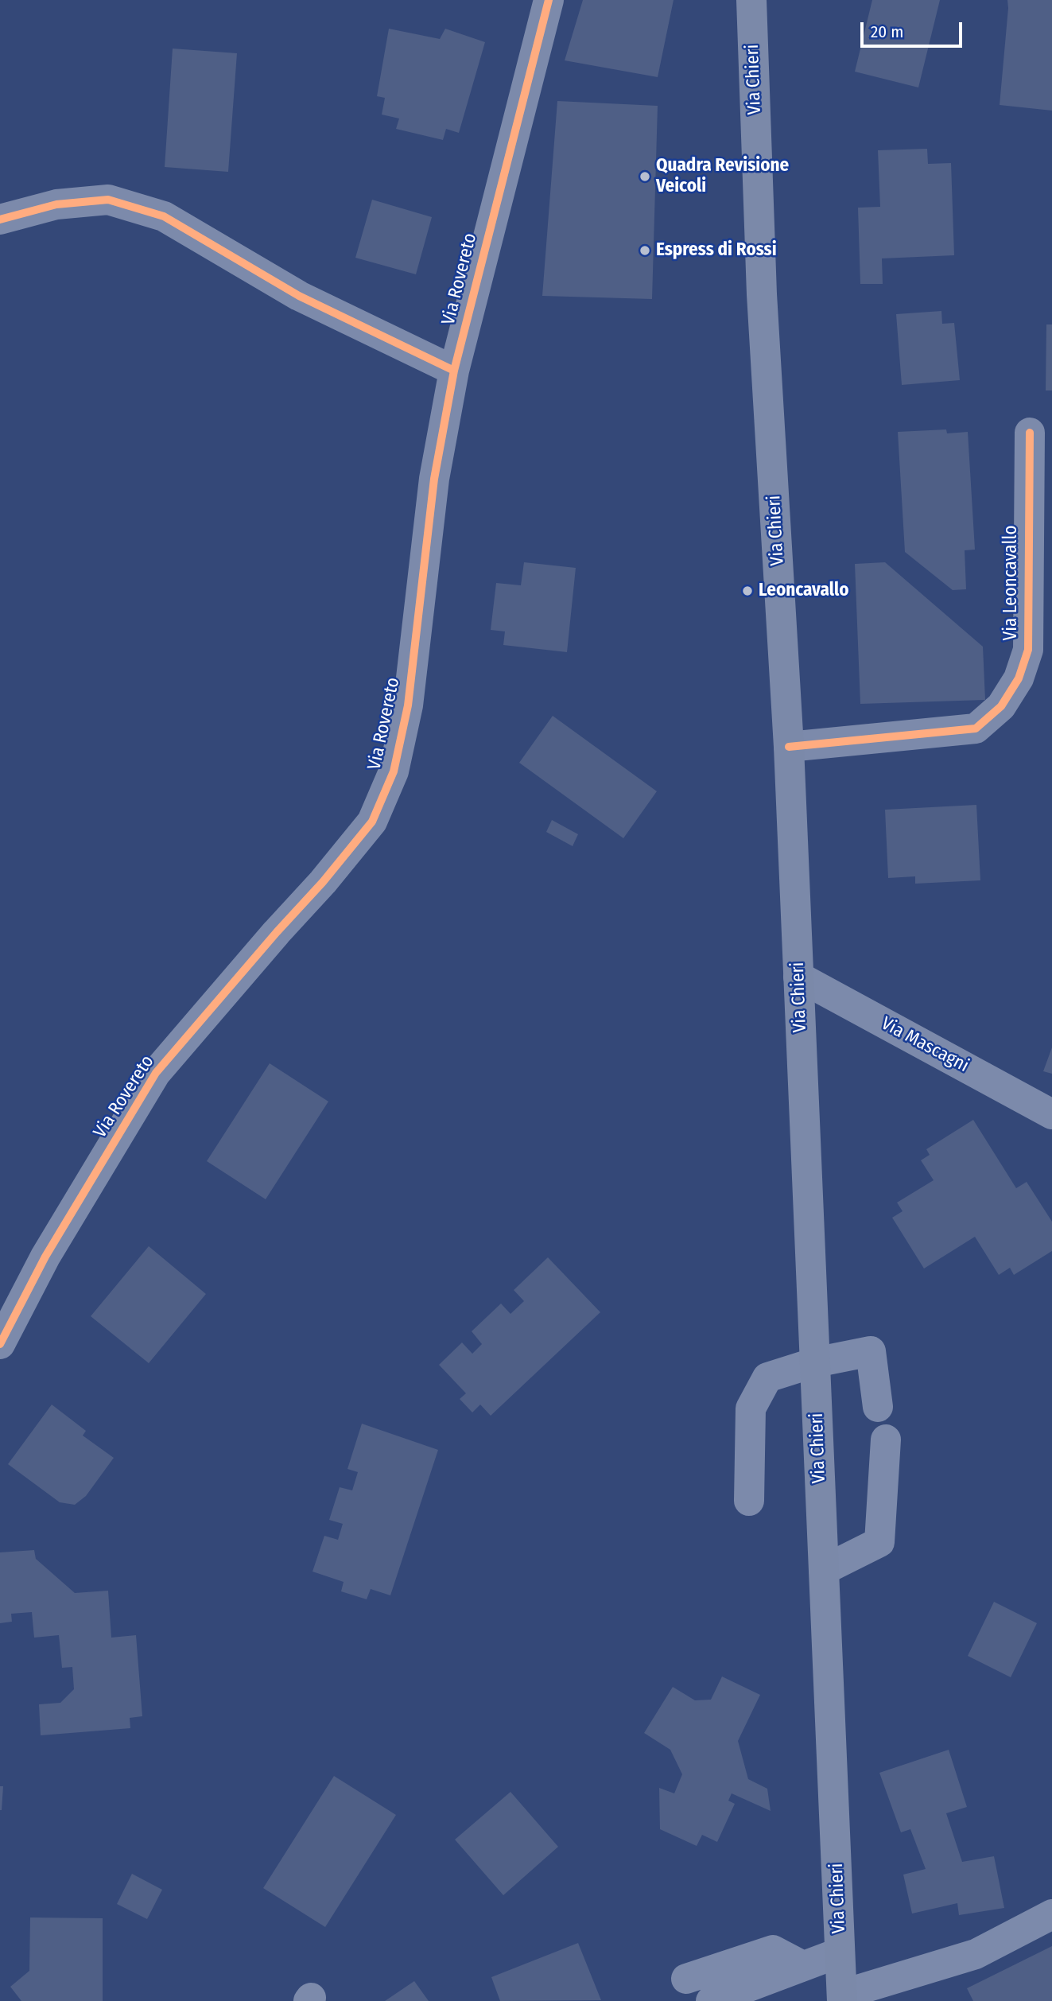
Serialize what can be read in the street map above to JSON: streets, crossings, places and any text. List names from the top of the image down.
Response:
{
  "streets": {
    "main road": ["Via Chieri"],
    "street": ["Via Rovereto", "Via Leoncavallo", "Via Mascagni"]
  },
  "crossings": [
    ["Via Chieri", "Via Leoncavallo"],
    ["Via Chieri", "Via Mascagni"]
  ],
  "places": ["Quadra Revisione Veicoli", "Espress di Rossi", "Leoncavallo"],
  "scale_bar": "20 m"
}
